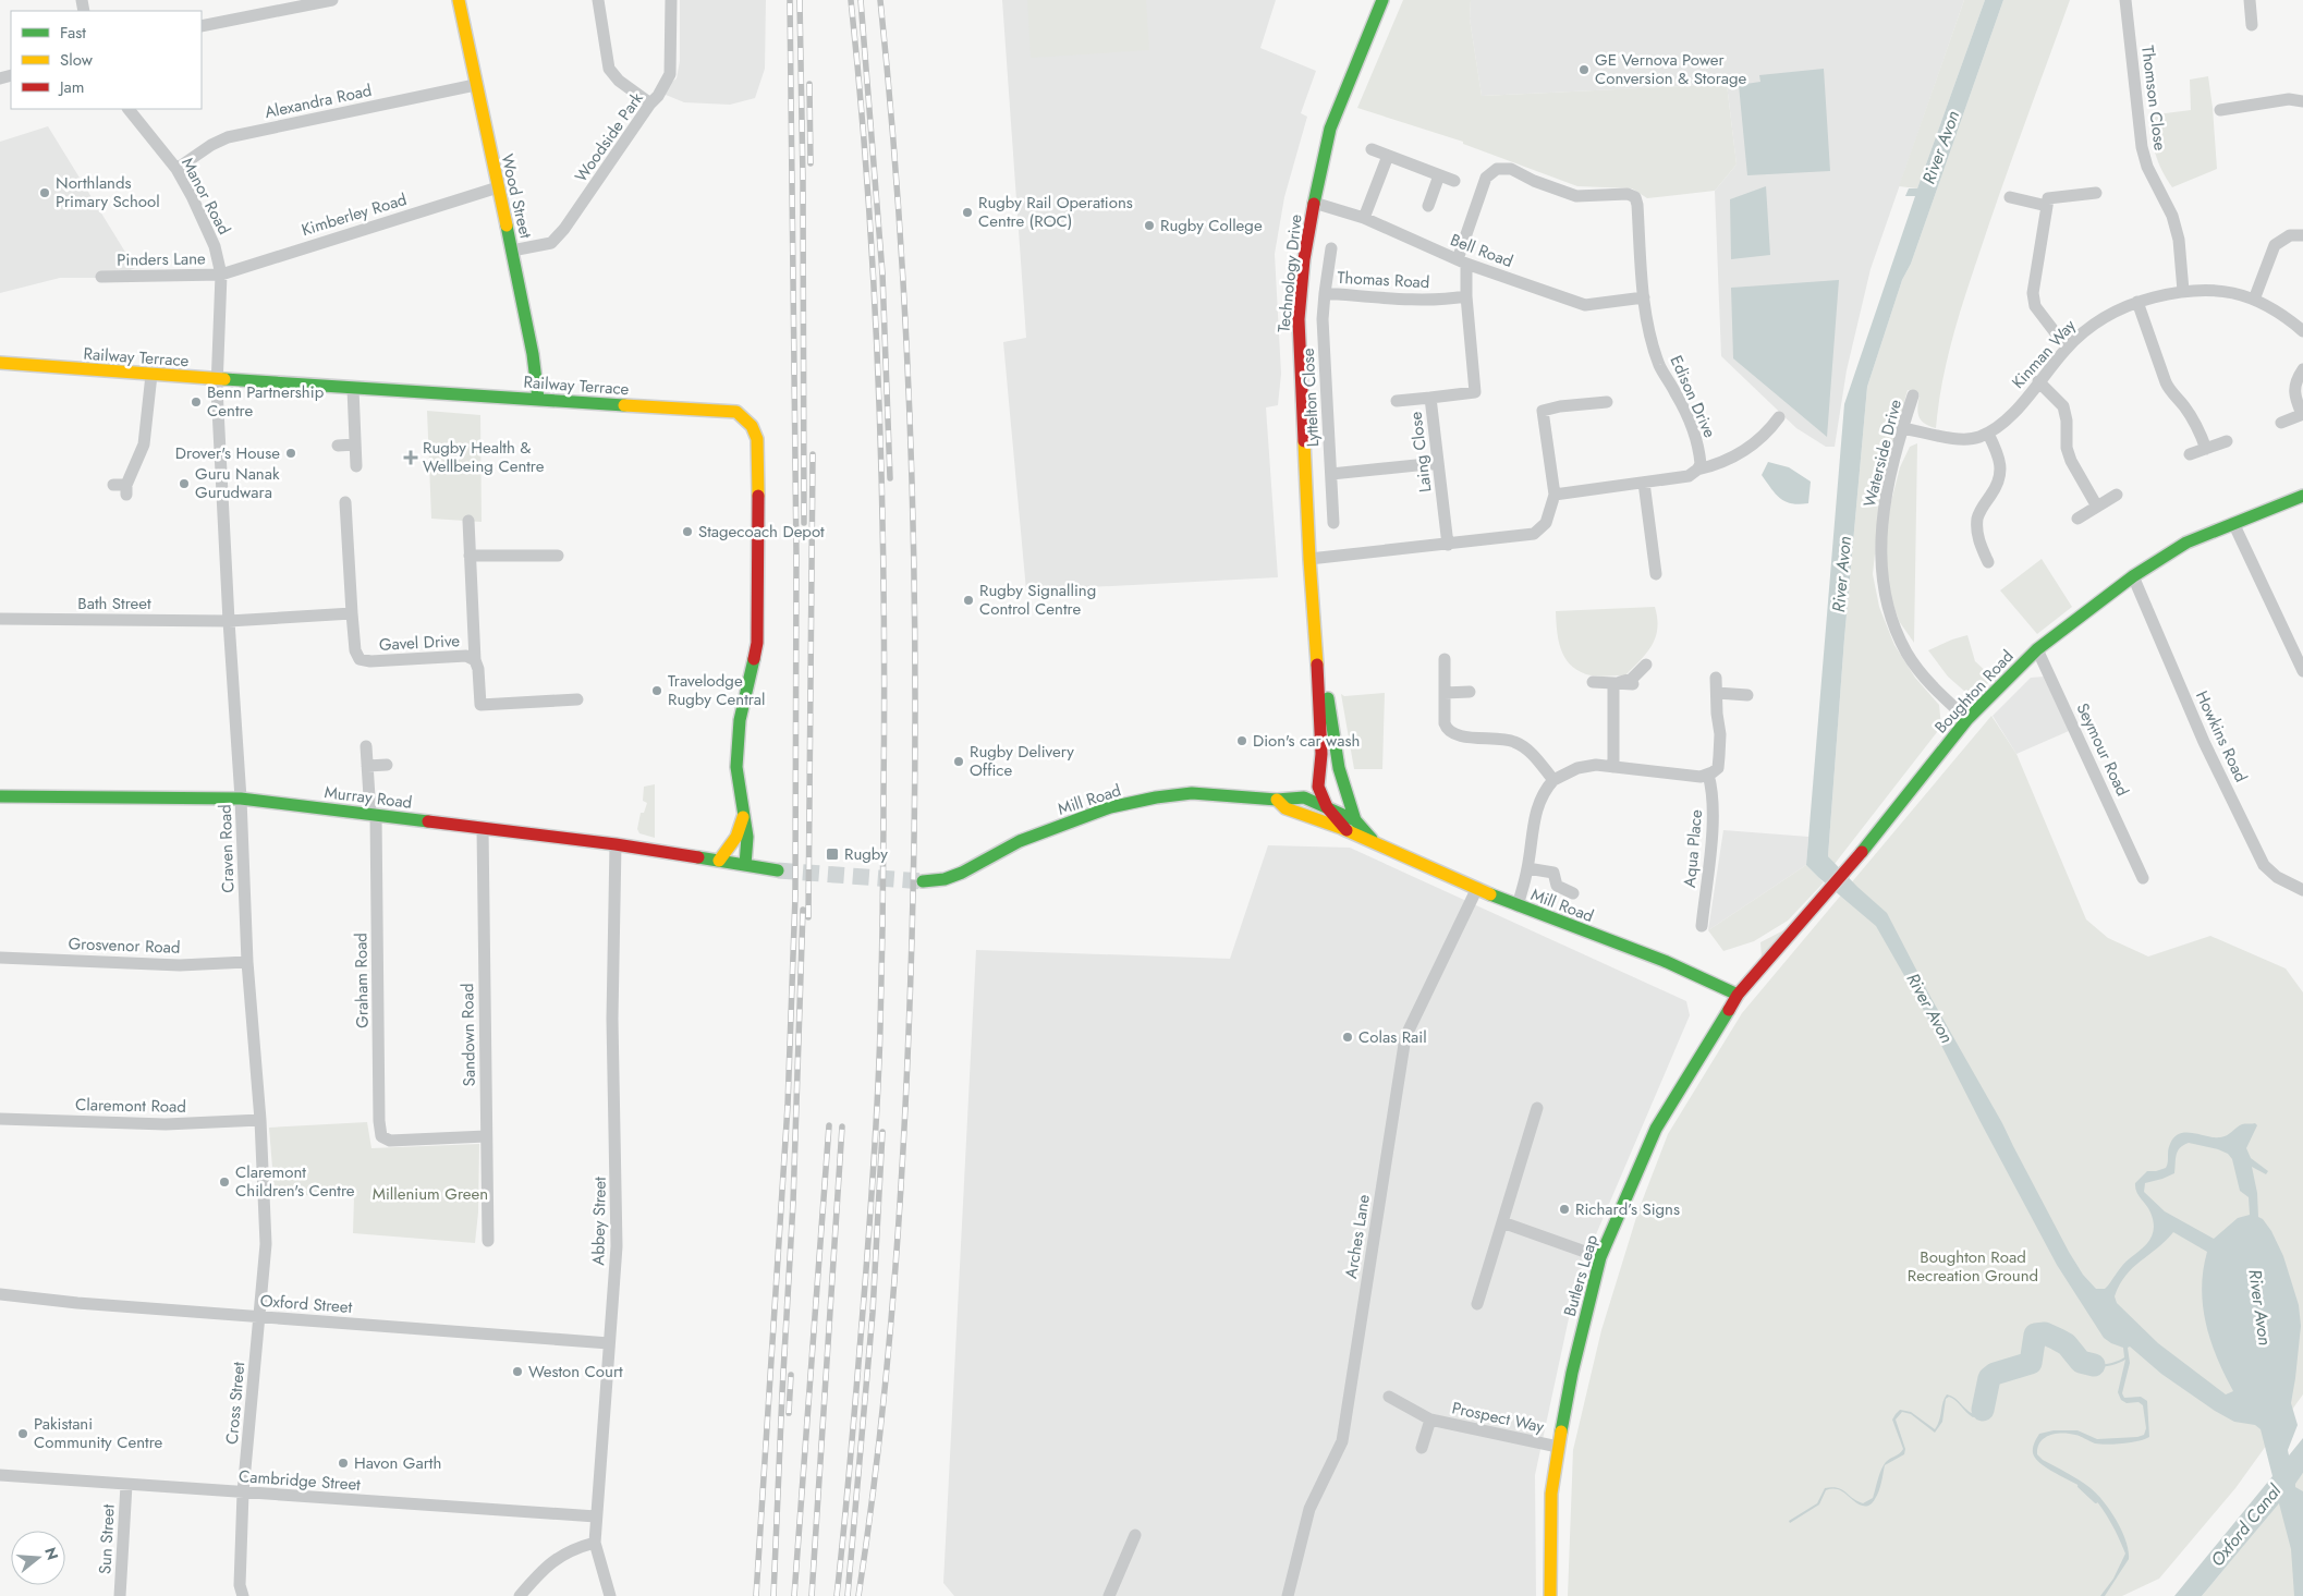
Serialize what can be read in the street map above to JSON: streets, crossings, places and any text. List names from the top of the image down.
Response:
{
  "streets": {
    "street": [
      "Thomson Close",
      "Alexandra Road",
      "Woodside Park",
      "Manor Road",
      "Wood Street",
      "Kimberley Road",
      "Bell Road",
      "Pinders Lane",
      "Technology Drive",
      "Thomas Road",
      "Kinman Way",
      "Railway Terrace",
      "Edison Drive",
      "Lyttelton Close",
      "Laing Close",
      "Waterside Drive",
      "Bath Street",
      "Gavel Drive",
      "Boughton Road",
      "Howkins Road",
      "Seymour Road",
      "Murray Road",
      "Mill Road",
      "Craven Road",
      "Aqua Place",
      "Grosvenor Road",
      "Graham Road",
      "Sandown Road",
      "Claremont Road",
      "Abbey Street",
      "Arches Lane",
      "Butlers Leap",
      "Oxford Street",
      "Cross Street",
      "Prospect Way",
      "Cambridge Street",
      "Sun Street"
    ]
  },
  "crossings": [
    ["Thomson Close", "Kinman Way"],
    ["Alexandra Road", "Manor Road"],
    ["Alexandra Road", "Wood Street"],
    ["Woodside Park", "Wood Street"],
    ["Manor Road", "Kimberley Road"],
    ["Manor Road", "Pinders Lane"],
    ["Manor Road", "Railway Terrace"],
    ["Manor Road", "Craven Road"],
    ["Wood Street", "Kimberley Road"],
    ["Wood Street", "Railway Terrace"],
    ["Kimberley Road", "Pinders Lane"],
    ["Bell Road", "Technology Drive"],
    ["Bell Road", "Edison Drive"],
    ["Bell Road", "Laing Close"],
    ["Technology Drive", "Mill Road"],
    ["Thomas Road", "Lyttelton Close"],
    ["Thomas Road", "Laing Close"],
    ["Kinman Way", "Waterside Drive"],
    ["Railway Terrace", "Murray Road"],
    ["Railway Terrace", "Craven Road"],
    ["Edison Drive", "Laing Close"],
    ["Waterside Drive", "Boughton Road"],
    ["Bath Street", "Craven Road"],
    ["Boughton Road", "Howkins Road"],
    ["Boughton Road", "Seymour Road"],
    ["Boughton Road", "Mill Road"],
    ["Boughton Road", "Butlers Leap"],
    ["Murray Road", "Craven Road"],
    ["Murray Road", "Graham Road"],
    ["Murray Road", "Sandown Road"],
    ["Murray Road", "Abbey Street"],
    ["Mill Road", "Arches Lane"],
    ["Mill Road", "Butlers Leap"],
    ["Craven Road", "Grosvenor Road"],
    ["Craven Road", "Claremont Road"],
    ["Craven Road", "Oxford Street"],
    ["Craven Road", "Cross Street"],
    ["Graham Road", "Sandown Road"],
    ["Abbey Street", "Oxford Street"],
    ["Abbey Street", "Cambridge Street"],
    ["Butlers Leap", "Prospect Way"],
    ["Oxford Street", "Cross Street"],
    ["Cross Street", "Cambridge Street"],
    ["Cambridge Street", "Sun Street"]
  ],
  "water": ["River Avon", "Oxford Canal"],
  "parks": ["Millenium Green", "Boughton Road Recreation Ground"],
  "places": {
    "other": [
      "GE Vernova Power Conversion & Storage",
      "Northlands Primary School",
      "Rugby Rail Operations Centre (ROC)",
      "Rugby College",
      "Benn Partnership Centre",
      "Drover's House",
      "Guru Nanak Gurudwara",
      "Stagecoach Depot",
      "Rugby Signalling Control Centre",
      "Travelodge Rugby Central",
      "Dion's car wash",
      "Rugby Delivery Office",
      "Colas Rail",
      "Claremont Children's Centre",
      "Richard’s Signs",
      "Weston Court",
      "Pakistani Community Centre",
      "Havon Garth"
    ],
    "health": ["Rugby Health & Wellbeing Centre"],
    "transit": ["Rugby"]
  },
  "legend": ["Fast", "Slow", "Jam"],
  "north": "right"
}
